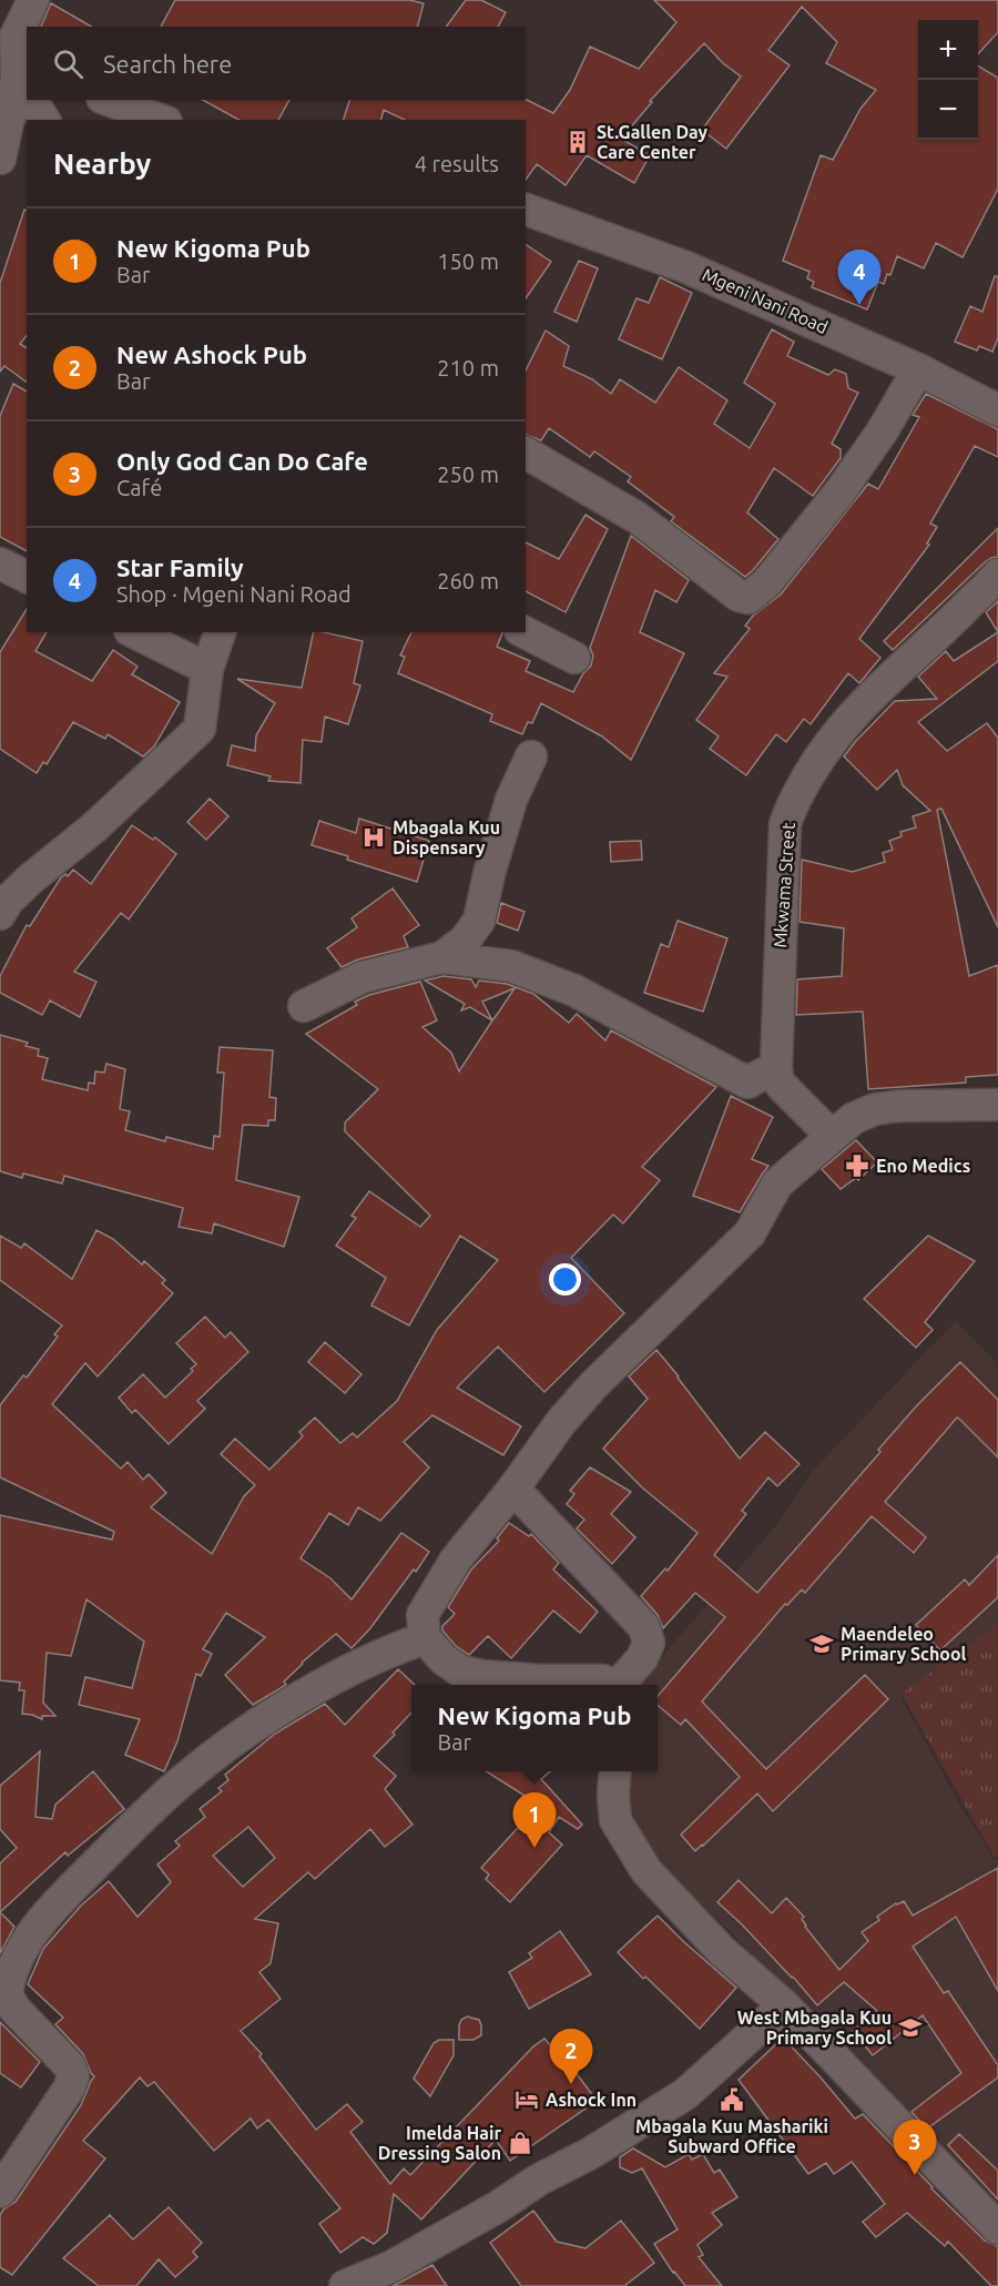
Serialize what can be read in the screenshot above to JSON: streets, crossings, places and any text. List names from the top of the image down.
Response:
{
  "streets": {
    "street": ["Mgeni Nani Road", "Mkwama Street"]
  },
  "places": {
    "building": ["St.Gallen Day Care Center"],
    "hospital": ["Mbagala Kuu Dispensary"],
    "pharmacy": ["Eno Medics"],
    "school or university": ["Maendeleo Primary School", "West Mbagala Kuu Primary School"],
    "hotel": ["Ashock Inn"],
    "public building": ["Mbagala Kuu Mashariki Subward Office"],
    "shop": ["Imelda Hair Dressing Salon"]
  },
  "page": {
    "map_buttons": ["+", "−"],
    "search": "Search here",
    "heading": ["Nearby", "4 results"],
    "list": [
      {
        "mark": "1",
        "name": "New Kigoma Pub",
        "note": "Bar",
        "value": "150 m"
      },
      {
        "mark": "2",
        "name": "New Ashock Pub",
        "note": "Bar",
        "value": "210 m"
      },
      {
        "mark": "3",
        "name": "Only God Can Do Cafe",
        "note": "Café",
        "value": "250 m"
      },
      {
        "mark": "4",
        "name": "Star Family",
        "note": "Shop · Mgeni Nani Road",
        "value": "260 m"
      }
    ],
    "pins": [
      "4",
      "1",
      "2",
      "3"
    ],
    "popup": ["New Kigoma Pub", "Bar"]
  }
}
